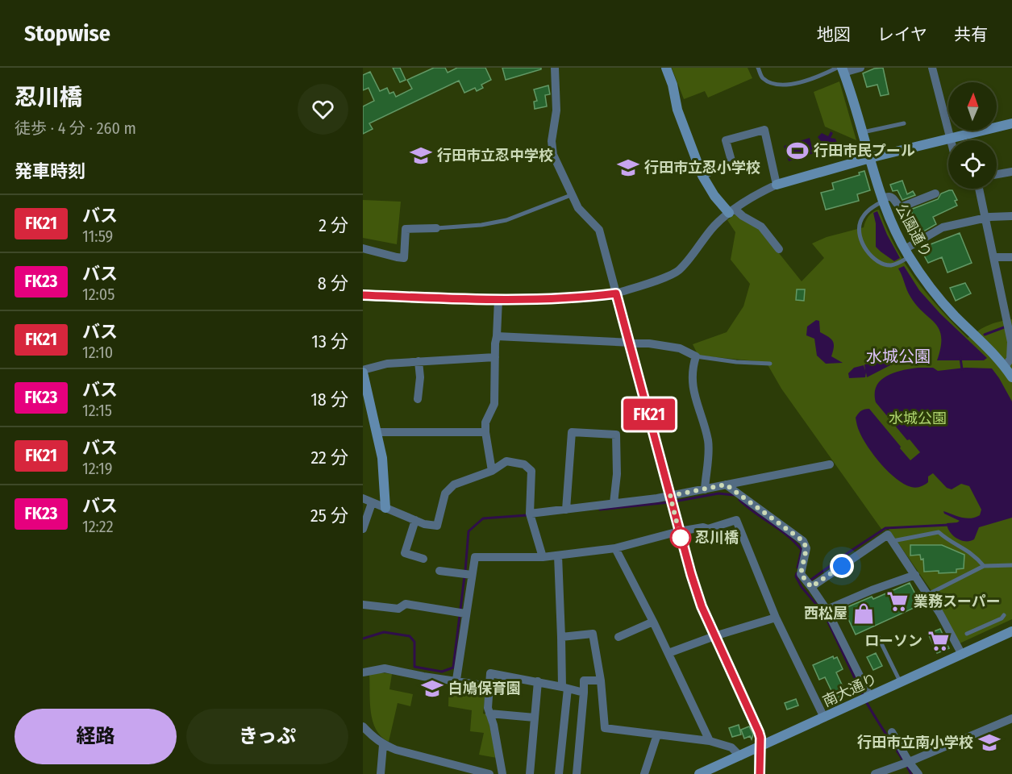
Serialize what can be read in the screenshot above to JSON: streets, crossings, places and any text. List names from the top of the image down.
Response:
{
  "streets": {
    "street": ["公園通り", "南大通り"]
  },
  "districts": ["水城公園"],
  "parks": ["水城公園"],
  "places": {
    "sports": ["行田市民プール"],
    "school or university": [
      "行田市立忍中学校",
      "行田市立忍小学校",
      "白鳩保育園",
      "行田市立南小学校"
    ],
    "other": ["忍川橋"],
    "supermarket": ["業務スーパー", "ローソン"],
    "shop": ["西松屋"]
  },
  "lines": ["bus line FK21"],
  "north": "top",
  "page": {
    "header": "Stopwise",
    "nav": ["地図", "レイヤ", "共有"],
    "heading": [
      ["忍川橋", "徒歩 · 4 分 · 260 m"],
      "発車時刻"
    ],
    "on_map": "FK21",
    "list": [
      {
        "mark": "FK21",
        "name": "バス",
        "note": "11:59",
        "value": "2 分"
      },
      {
        "mark": "FK23",
        "name": "バス",
        "note": "12:05",
        "value": "8 分"
      },
      {
        "mark": "FK21",
        "name": "バス",
        "note": "12:10",
        "value": "13 分"
      },
      {
        "mark": "FK23",
        "name": "バス",
        "note": "12:15",
        "value": "18 分"
      },
      {
        "mark": "FK21",
        "name": "バス",
        "note": "12:19",
        "value": "22 分"
      },
      {
        "mark": "FK23",
        "name": "バス",
        "note": "12:22",
        "value": "25 分"
      }
    ],
    "buttons": ["経路", "きっぷ"]
  }
}
